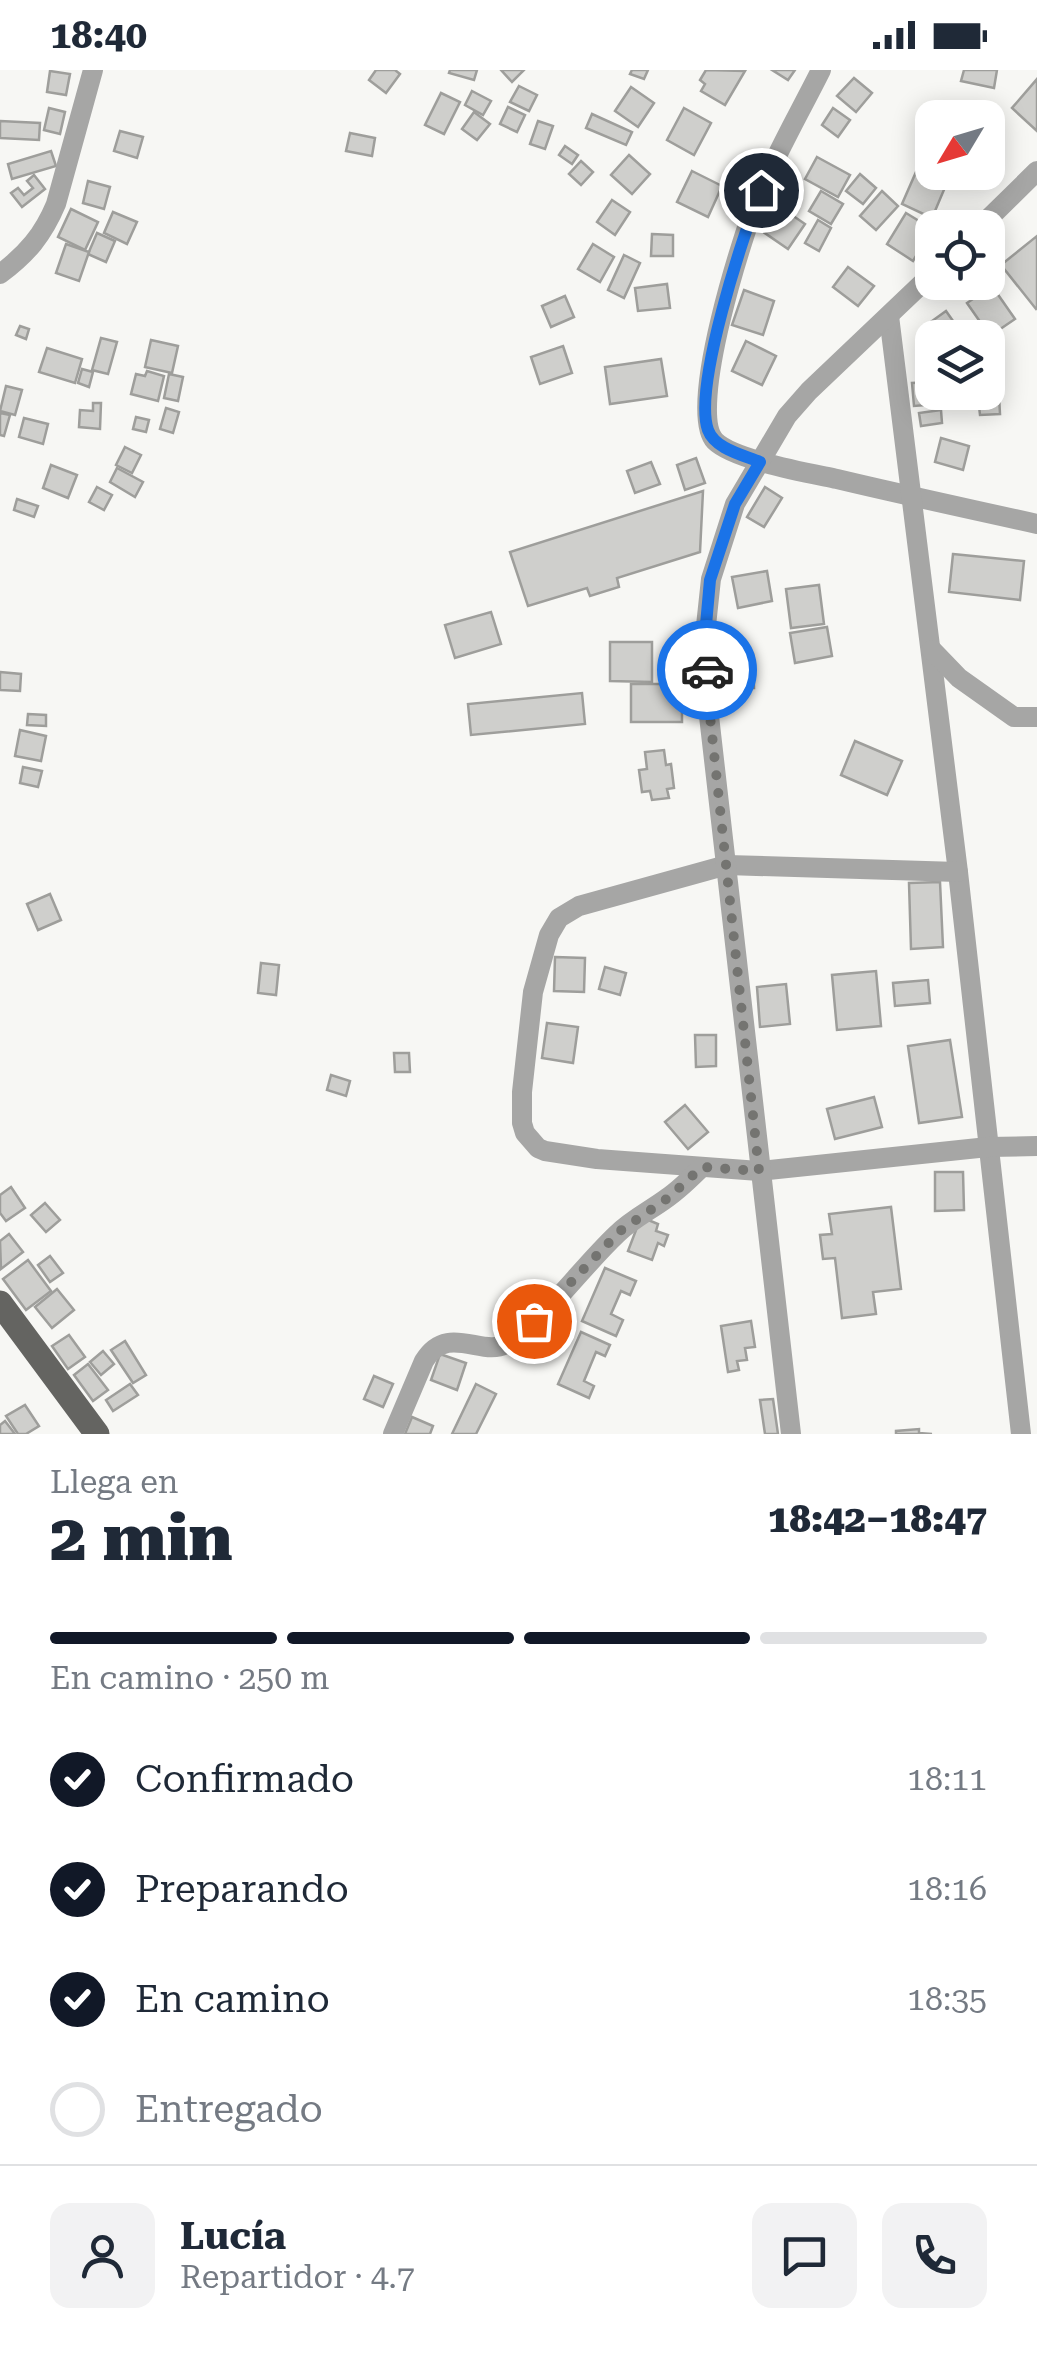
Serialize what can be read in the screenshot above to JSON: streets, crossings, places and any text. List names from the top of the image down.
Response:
{
  "north": "bottom left",
  "page": {
    "status": "18:40",
    "heading": ["2 min", "Llega en", "18:42–18:47"],
    "panel": ["Lucía", "Repartidor · 4.7"],
    "bar": "En camino · 250 m",
    "list": [
      ["Confirmado", "18:11"],
      ["Preparando", "18:16"],
      ["En camino", "18:35"],
      "Entregado"
    ]
  }
}
